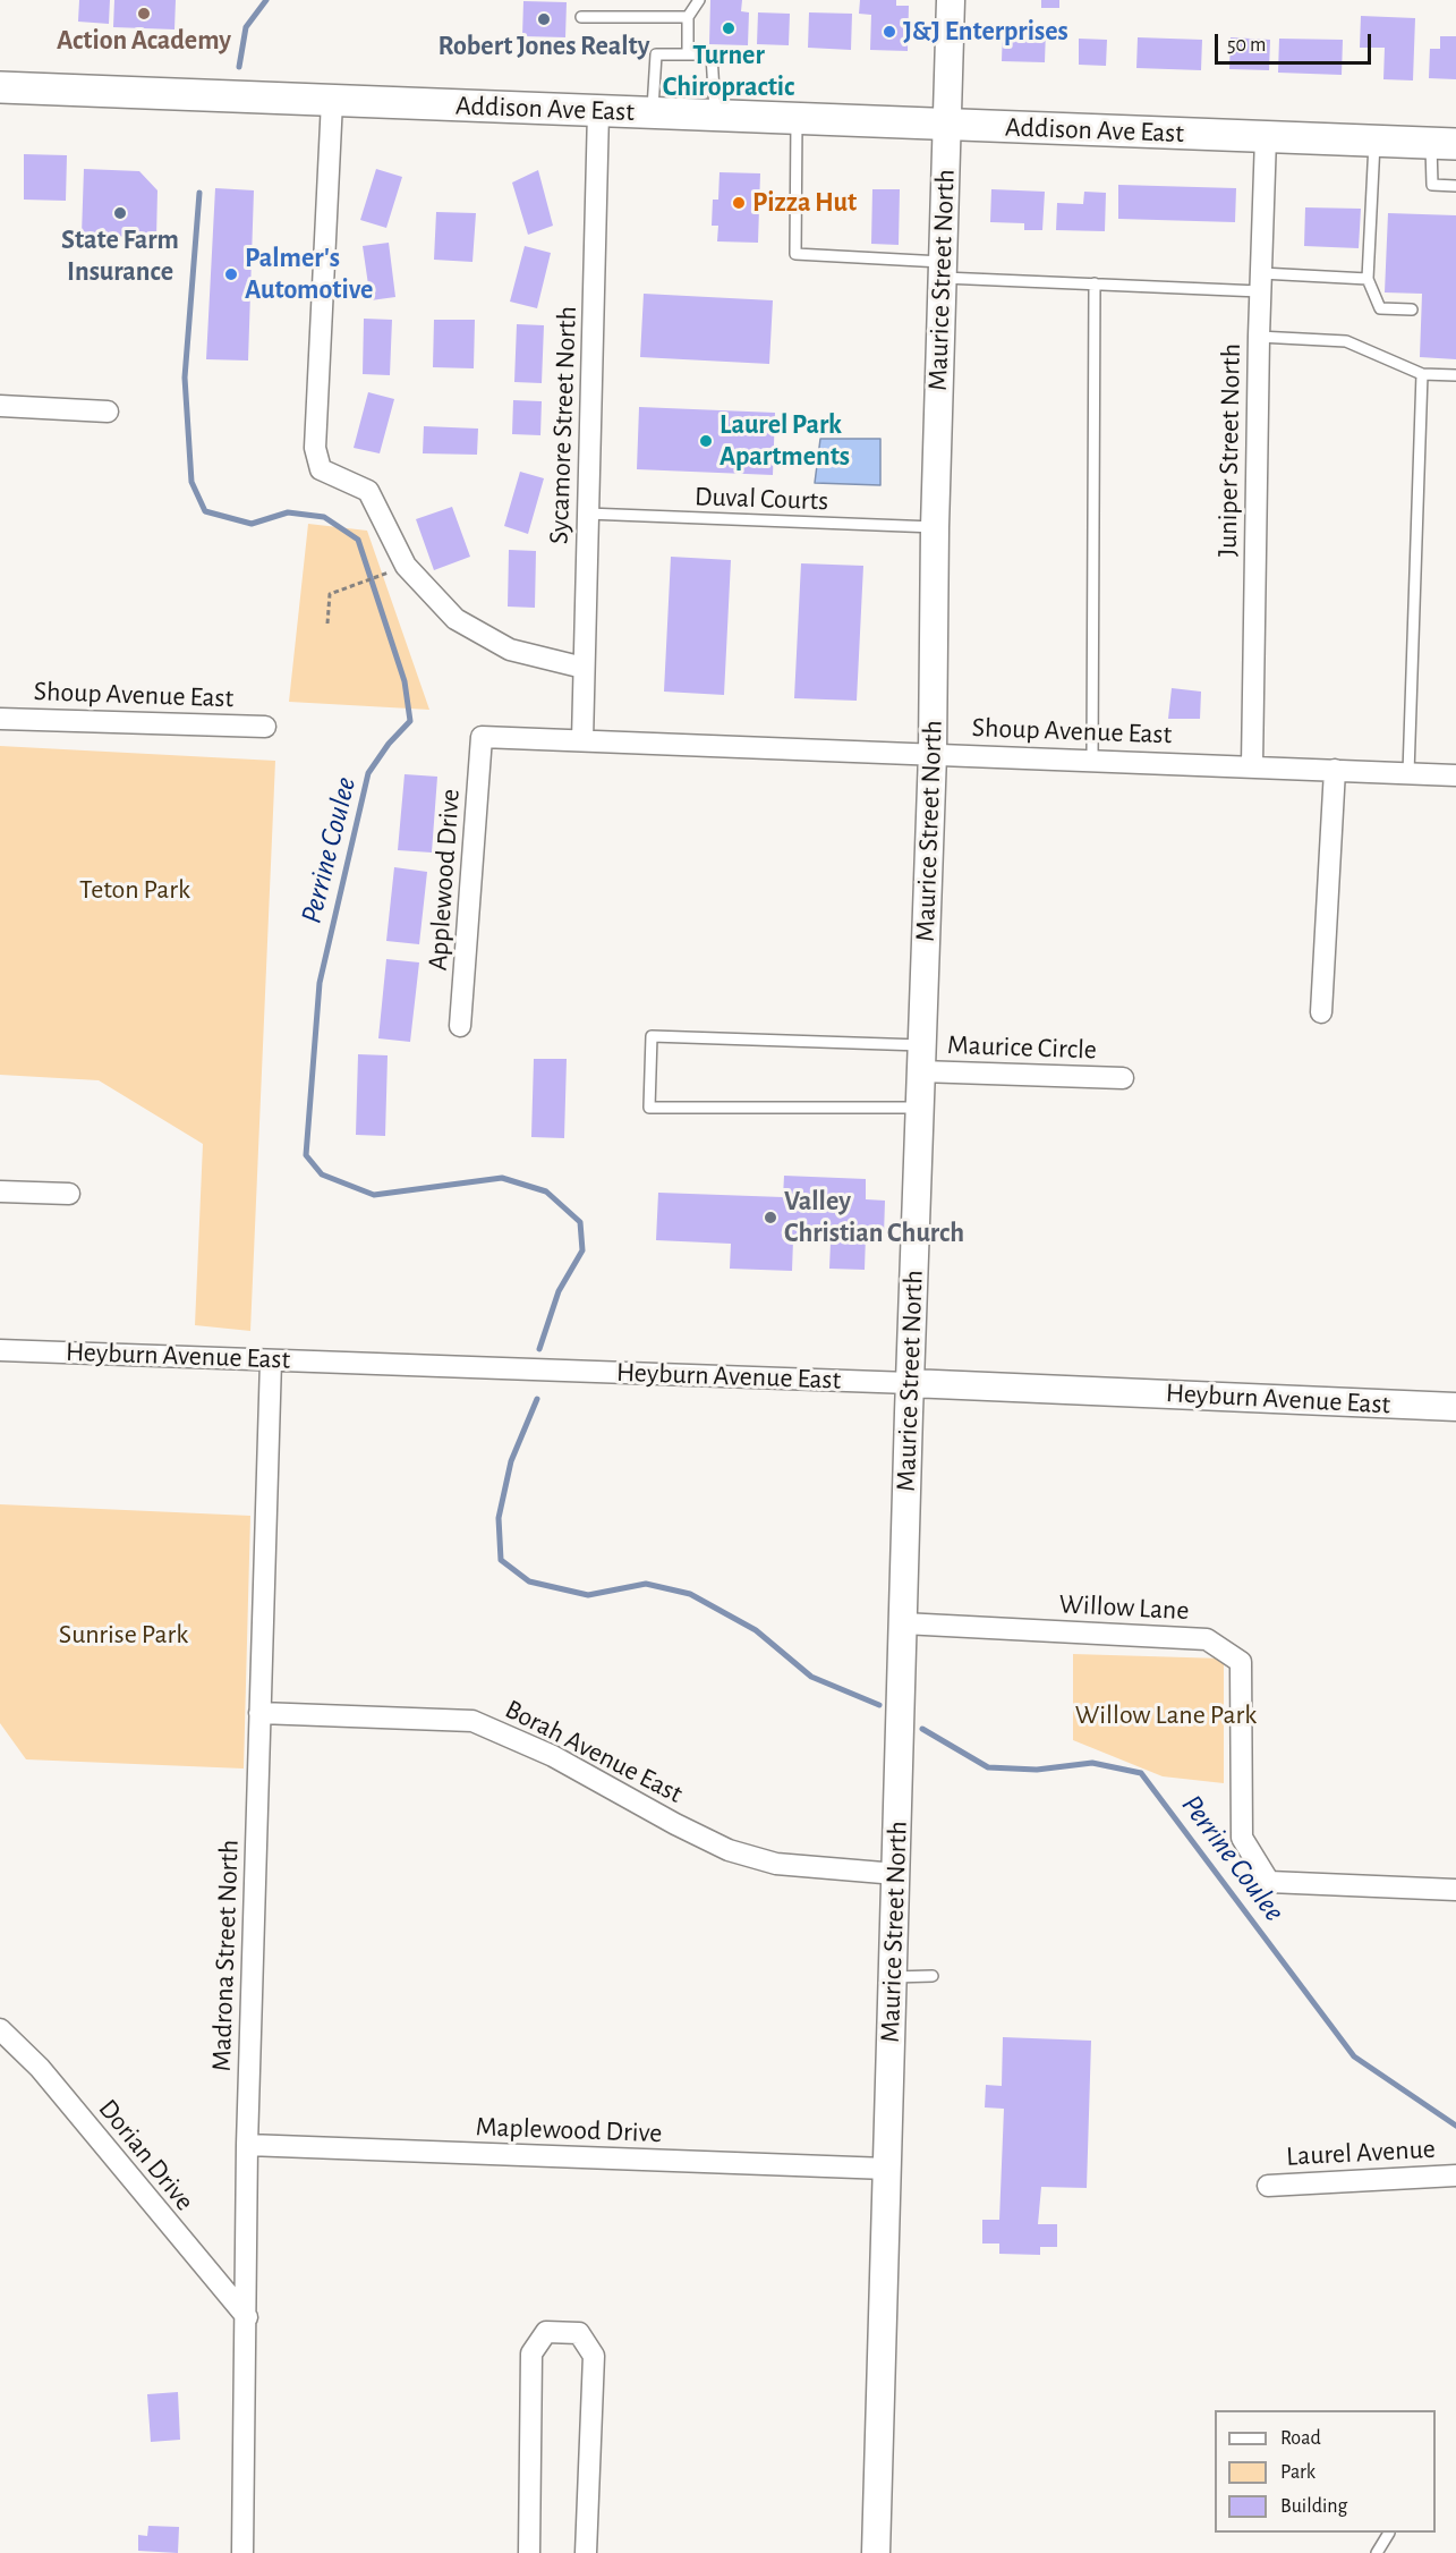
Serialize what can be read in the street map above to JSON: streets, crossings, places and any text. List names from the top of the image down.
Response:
{
  "streets": {
    "main road": ["Addison Ave East"],
    "street": [
      "Maurice Street North",
      "Sycamore Street North",
      "Juniper Street North",
      "Shoup Avenue East",
      "Applewood Drive",
      "Maurice Circle",
      "Heyburn Avenue East",
      "Willow Lane",
      "Borah Avenue East",
      "Madrona Street North",
      "Maplewood Drive",
      "Laurel Avenue",
      "Dorian Drive"
    ],
    "lane": ["Duval Courts"]
  },
  "crossings": [
    ["Addison Ave East", "Maurice Street North"],
    ["Addison Ave East", "Sycamore Street North"],
    ["Addison Ave East", "Juniper Street North"],
    ["Maurice Street North", "Duval Courts"],
    ["Maurice Street North", "Shoup Avenue East"],
    ["Maurice Street North", "Maurice Circle"],
    ["Maurice Street North", "Heyburn Avenue East"],
    ["Maurice Street North", "Willow Lane"],
    ["Maurice Street North", "Borah Avenue East"],
    ["Maurice Street North", "Maplewood Drive"],
    ["Sycamore Street North", "Duval Courts"],
    ["Sycamore Street North", "Shoup Avenue East"],
    ["Juniper Street North", "Shoup Avenue East"],
    ["Shoup Avenue East", "Applewood Drive"],
    ["Heyburn Avenue East", "Madrona Street North"],
    ["Borah Avenue East", "Madrona Street North"],
    ["Madrona Street North", "Maplewood Drive"],
    ["Madrona Street North", "Dorian Drive"]
  ],
  "water": ["Perrine Coulee"],
  "parks": ["Teton Park", "Sunrise Park", "Willow Lane Park"],
  "places": [
    "Action Academy",
    "Robert Jones Realty",
    "Turner Chiropractic",
    "J&J Enterprises",
    "Pizza Hut",
    "State Farm Insurance",
    "Palmer's Automotive",
    "Laurel Park Apartments",
    "Valley Christian Church"
  ],
  "legend": ["Road", "Park", "Building"],
  "scale_bar": "50 m"
}
